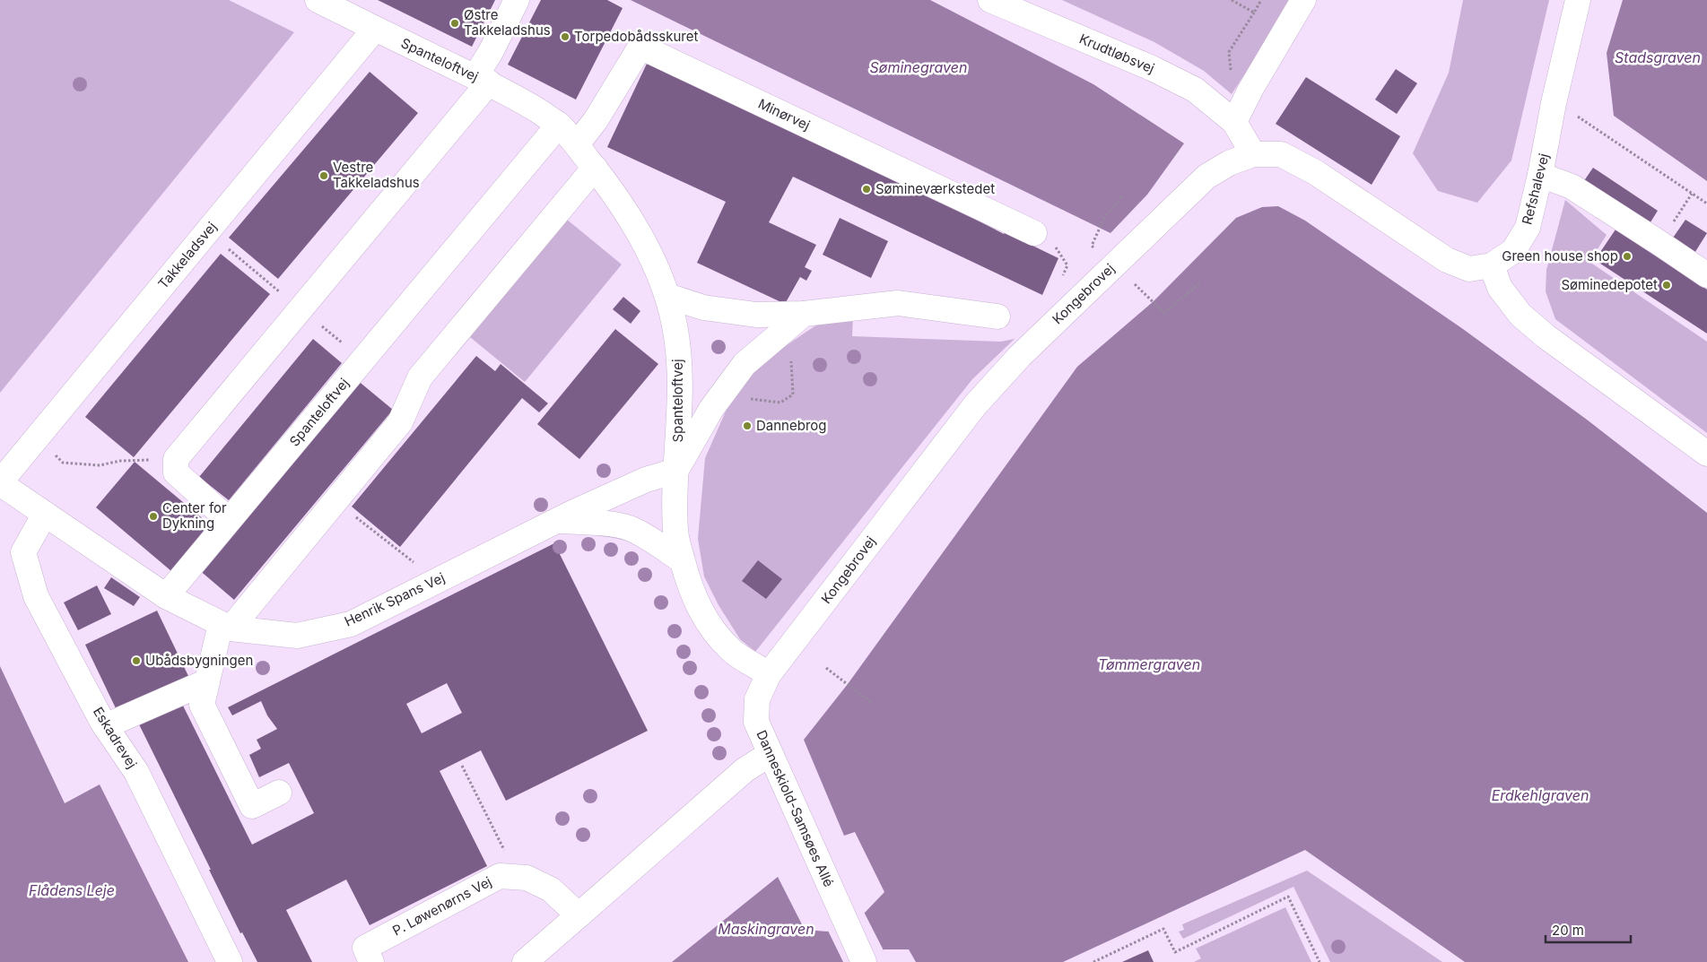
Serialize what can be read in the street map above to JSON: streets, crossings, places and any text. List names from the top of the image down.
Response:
{
  "streets": {
    "street": [
      "Krudtløbsvej",
      "Spanteloftvej",
      "Minørvej",
      "Refshalevej",
      "Takkeladsvej",
      "Kongebrovej",
      "Henrik Spans Vej",
      "Eskadrevej",
      "Danneskiold-Samsøes Allé",
      "P. Løwenørns Vej"
    ]
  },
  "crossings": [
    ["Krudtløbsvej", "Kongebrovej"],
    ["Spanteloftvej", "Minørvej"],
    ["Spanteloftvej", "Takkeladsvej"],
    ["Spanteloftvej", "Kongebrovej"],
    ["Spanteloftvej", "Henrik Spans Vej"],
    ["Spanteloftvej", "Danneskiold-Samsøes Allé"],
    ["Refshalevej", "Kongebrovej"],
    ["Takkeladsvej", "Henrik Spans Vej"],
    ["Kongebrovej", "Danneskiold-Samsøes Allé"],
    ["Henrik Spans Vej", "Eskadrevej"]
  ],
  "water": [
    "Stadsgraven",
    "Søminegraven",
    "Tømmergraven",
    "Erdkehlgraven",
    "Flådens Leje",
    "Maskingraven"
  ],
  "places": [
    "Østre Takkeladshus",
    "Torpedobådsskuret",
    "Vestre Takkeladshus",
    "Sømineværkstedet",
    "Green house shop",
    "Søminedepotet",
    "Dannebrog",
    "Center for Dykning",
    "Ubådsbygningen"
  ],
  "scale_bar": "20 m"
}
